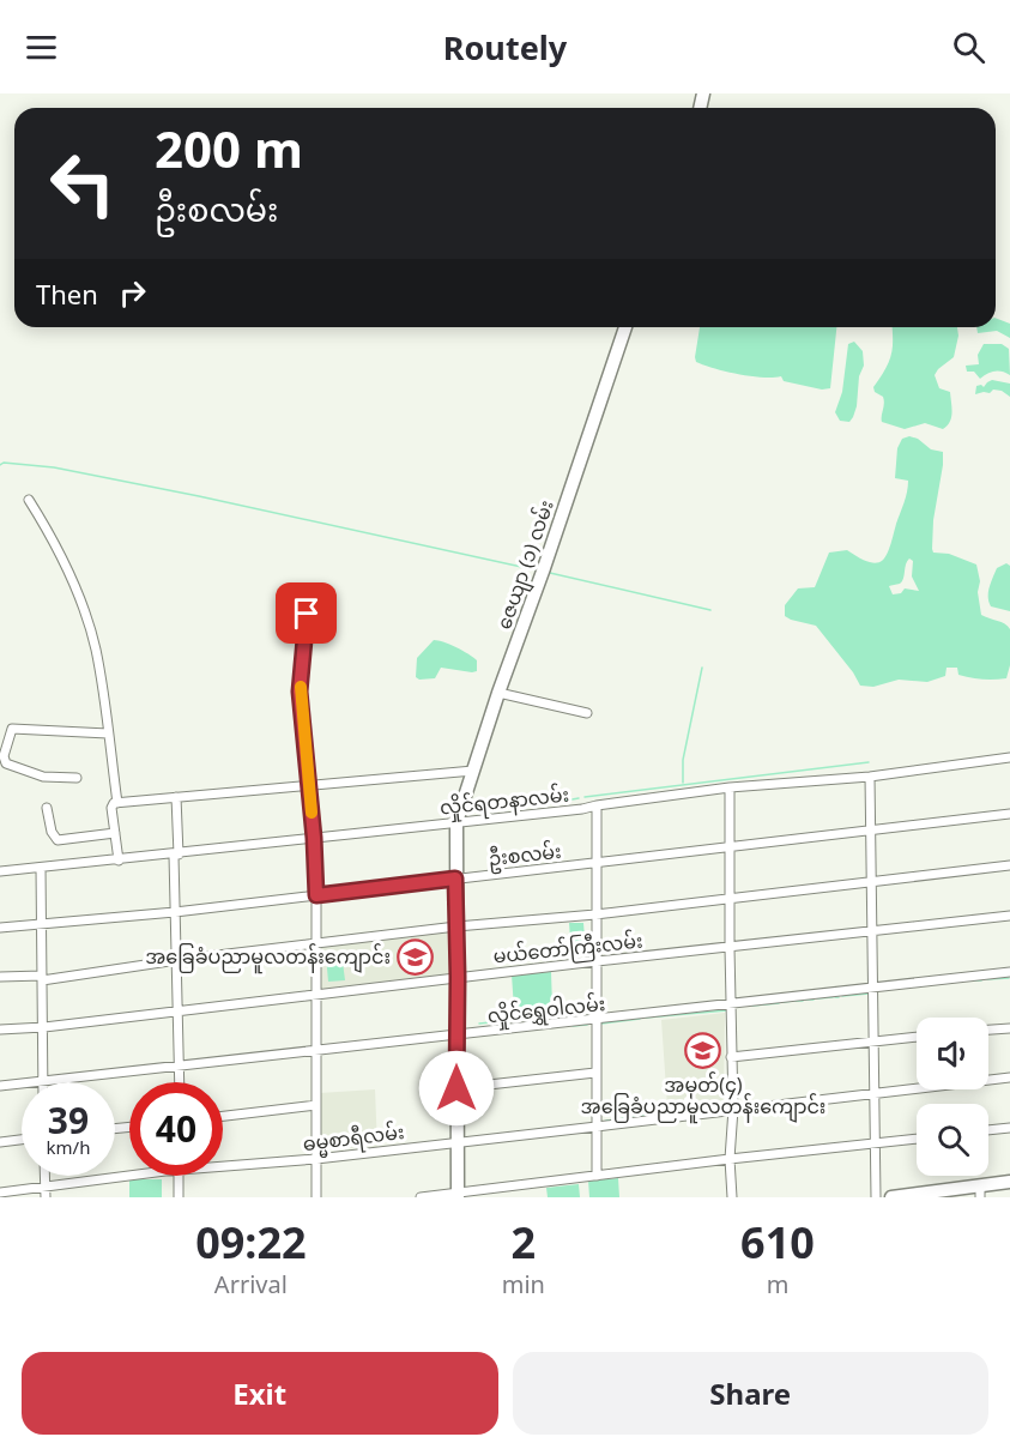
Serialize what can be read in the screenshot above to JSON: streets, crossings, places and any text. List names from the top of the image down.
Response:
{
  "streets": {
    "street": [
      "ဇေယျာ (၁) လမ်း",
      "လှိုင်ရတနာလမ်း",
      "ဦးစလမ်း",
      "မယ်တော်ကြီးလမ်း",
      "လှိုင်ရွှေဝါလမ်း",
      "ဓမ္မစာရီလမ်း"
    ]
  },
  "crossings": [
    ["ဇေယျာ (၁) လမ်း", "လှိုင်ရတနာလမ်း"],
    ["ဇေယျာ (၁) လမ်း", "ဦးစလမ်း"],
    ["ဇေယျာ (၁) လမ်း", "မယ်တော်ကြီးလမ်း"],
    ["ဇေယျာ (၁) လမ်း", "လှိုင်ရွှေဝါလမ်း"],
    ["ဇေယျာ (၁) လမ်း", "ဓမ္မစာရီလမ်း"]
  ],
  "places": {
    "school or university": ["အခြေခံပညာမူလတန်းကျောင်း", "အမှတ်(၄) အခြေခံပညာမူလတန်းကျောင်း"]
  },
  "page": {
    "header": "Routely",
    "turn": ["200 m", "ဦးစလမ်း"],
    "then": "Then",
    "speed": "39 km/h",
    "limit": "40",
    "eta": [
      "09:22",
      "Arrival",
      "2",
      "min",
      "610",
      "m"
    ],
    "buttons": ["Exit", "Share"]
  }
}
